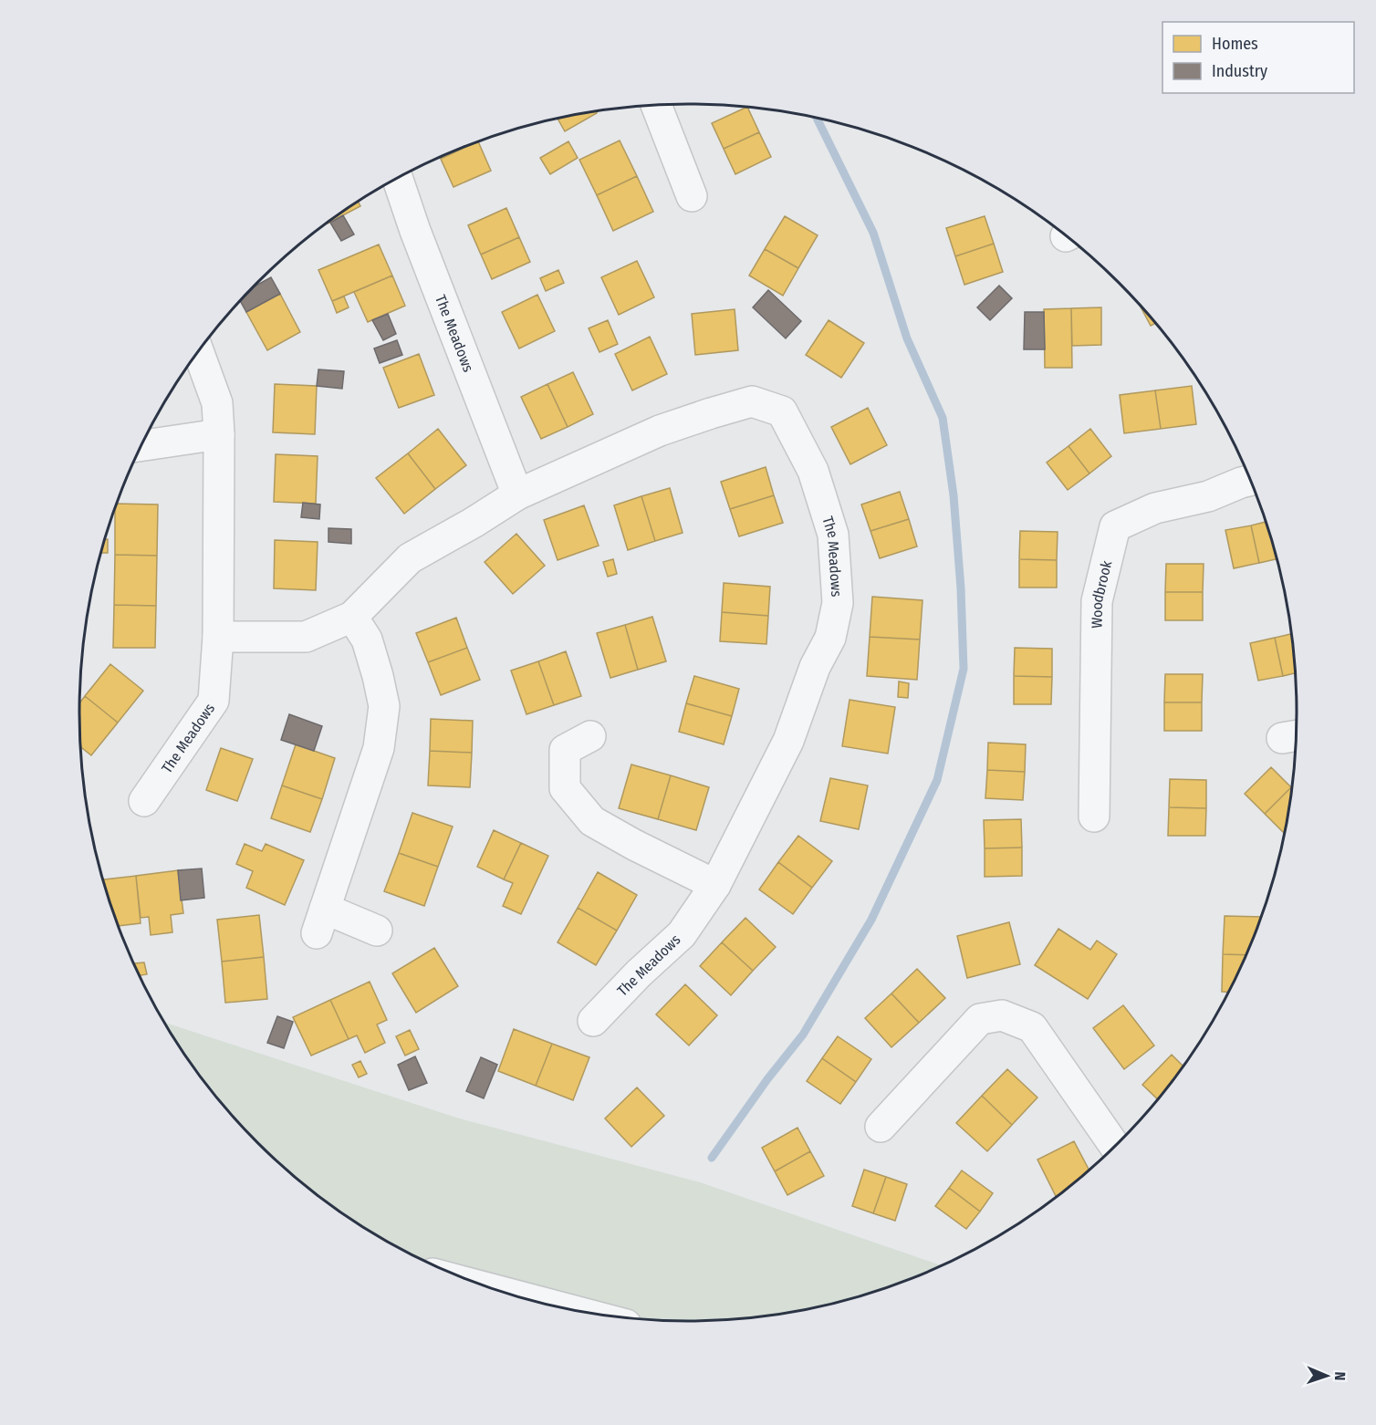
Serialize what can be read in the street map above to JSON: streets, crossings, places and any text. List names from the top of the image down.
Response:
{
  "streets": {
    "street": ["The Meadows", "Woodbrook"]
  },
  "legend": ["Homes", "Industry"],
  "north": "right"
}
